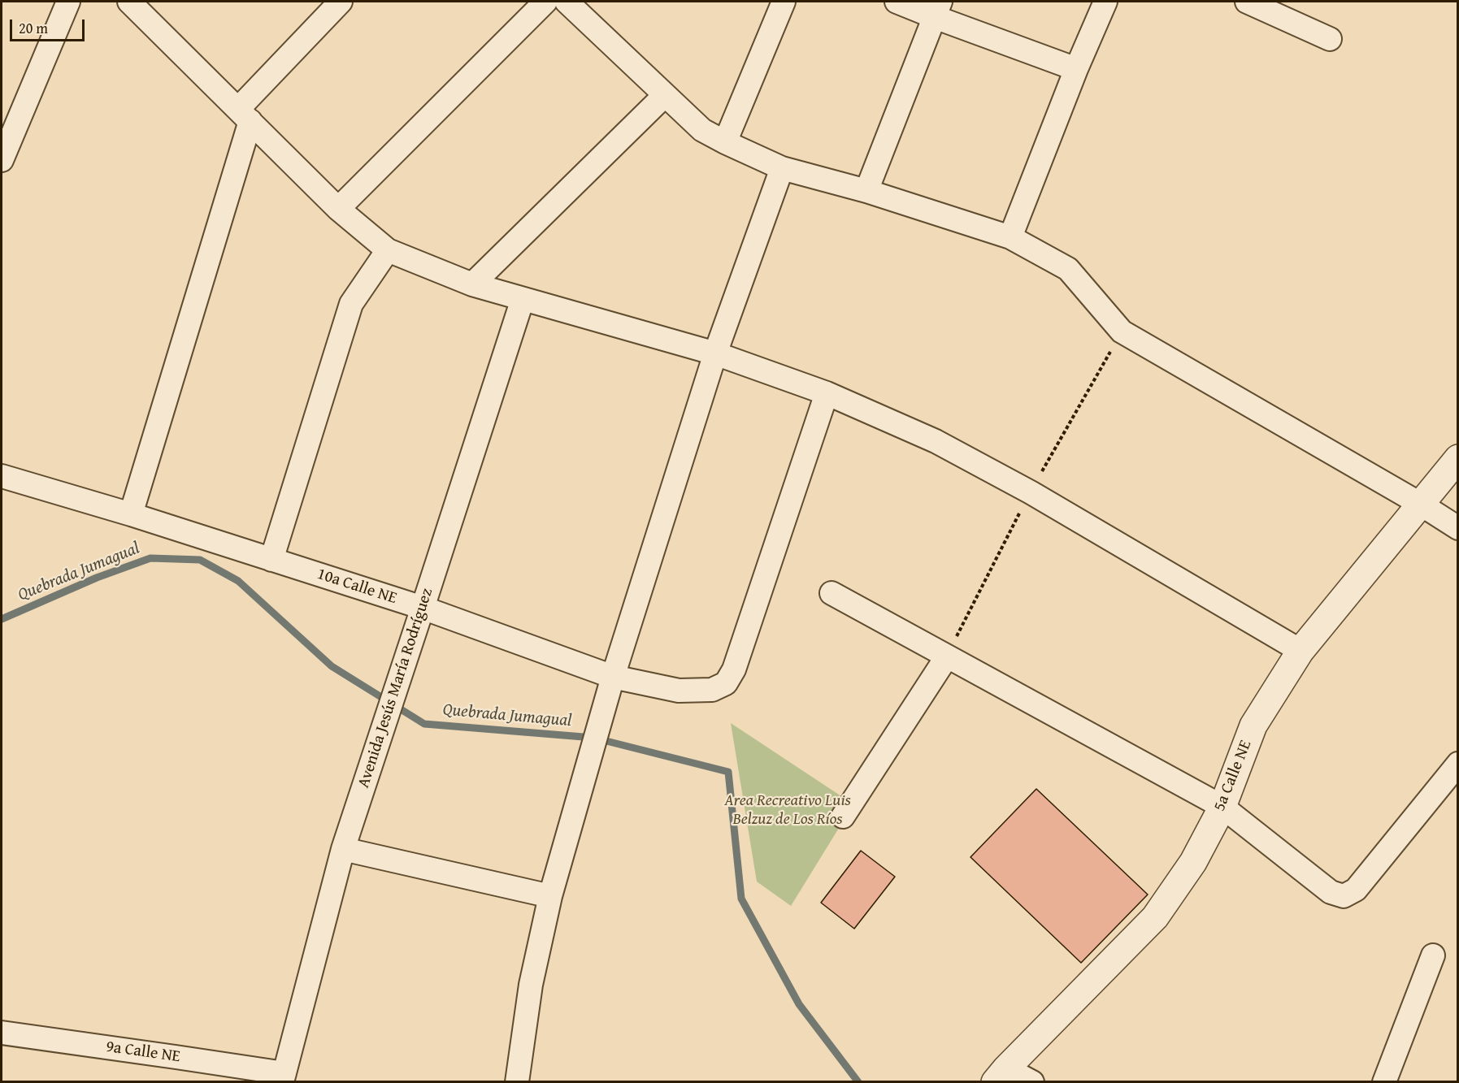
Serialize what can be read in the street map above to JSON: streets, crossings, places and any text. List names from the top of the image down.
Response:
{
  "streets": {
    "street": [
      "10a Calle NE",
      "Avenida Jesús María Rodríguez",
      "5a Calle NE",
      "9a Calle NE"
    ]
  },
  "crossings": [
    ["10a Calle NE", "Avenida Jesús María Rodríguez"],
    ["Avenida Jesús María Rodríguez", "9a Calle NE"]
  ],
  "water": ["Quebrada Jumagual"],
  "parks": ["Area Recreativo Luis Belzuz de Los Ríos"],
  "scale_bar": "20 m"
}
